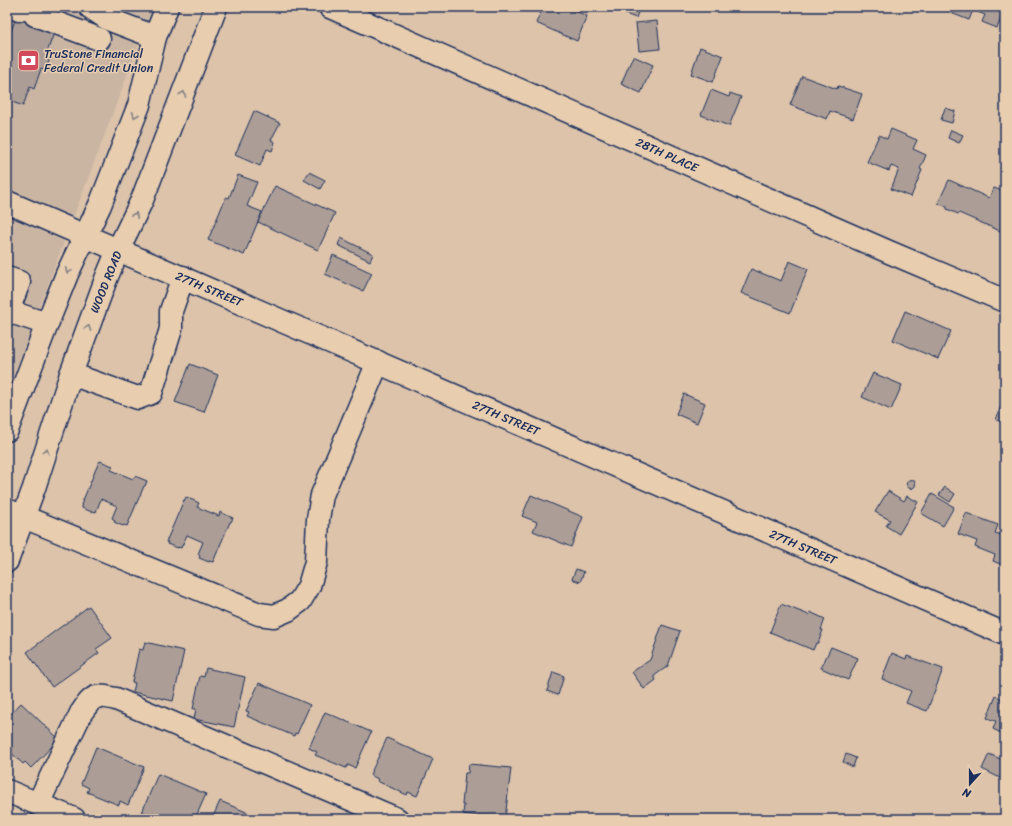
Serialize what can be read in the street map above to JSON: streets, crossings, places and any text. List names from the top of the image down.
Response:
{
  "streets": {
    "street": ["28TH PLACE", "WOOD ROAD", "27TH STREET"]
  },
  "crossings": [
    ["WOOD ROAD", "27TH STREET"]
  ],
  "places": {
    "bank": ["TruStone Financial Federal Credit Union"]
  },
  "north": "bottom"
}
